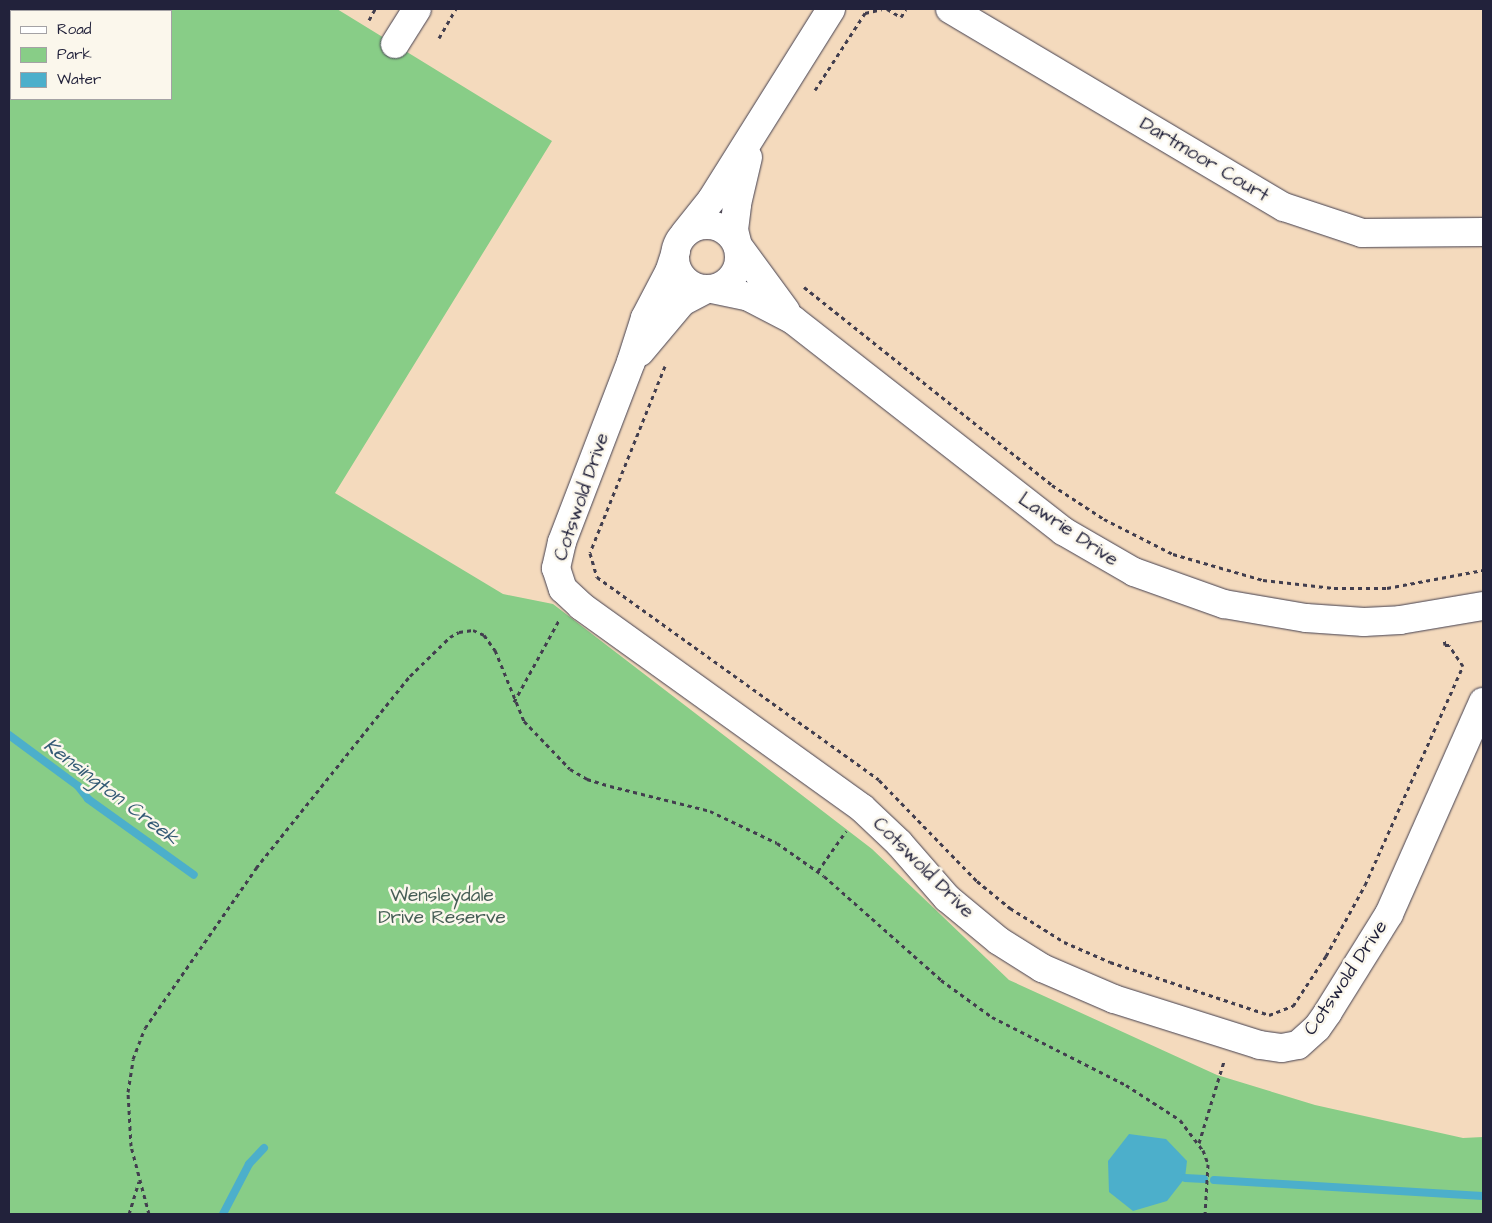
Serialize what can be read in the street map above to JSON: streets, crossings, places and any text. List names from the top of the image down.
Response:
{
  "streets": {
    "street": ["Dartmoor Court", "Cotswold Drive", "Lawrie Drive"]
  },
  "crossings": [
    ["Cotswold Drive", "Lawrie Drive"]
  ],
  "water": ["Kensington Creek"],
  "parks": ["Wensleydale Drive Reserve"],
  "legend": ["Road", "Park", "Water"]
}
